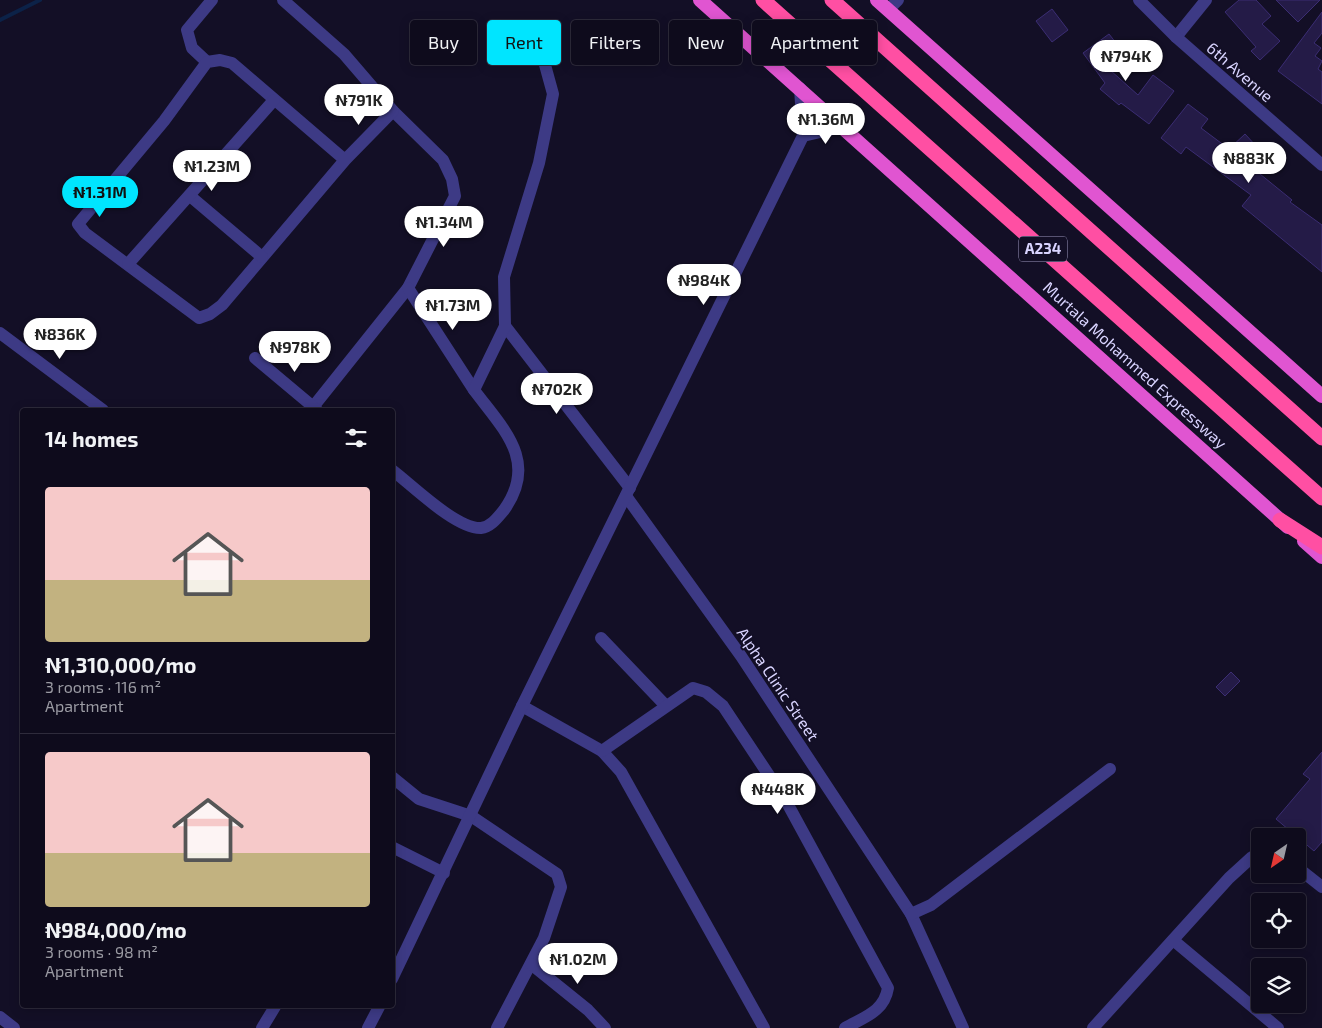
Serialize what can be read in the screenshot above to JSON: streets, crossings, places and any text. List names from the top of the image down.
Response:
{
  "streets": {
    "highway": ["A234", "Murtala Mohammed Expressway"],
    "street": ["6th Avenue", "Alpha Clinic Street"]
  },
  "north": "bottom left",
  "page": {
    "chip": [
      "Buy",
      "Rent",
      "Filters",
      "New",
      "Apartment"
    ],
    "price": [
      "₦794K",
      "₦791K",
      "₦1.36M",
      "₦883K",
      "₦1.23M",
      "₦1.31M",
      "₦1.34M",
      "₦984K",
      "₦1.73M",
      "₦836K",
      "₦978K",
      "₦702K",
      "₦448K",
      "₦1.02M"
    ],
    "heading": "14 homes",
    "list": [
      {
        "name": "₦1,310,000/mo",
        "note": "3 rooms · 116 m² · Apartment"
      },
      {
        "name": "₦984,000/mo",
        "note": "3 rooms · 98 m² · Apartment"
      }
    ]
  }
}
